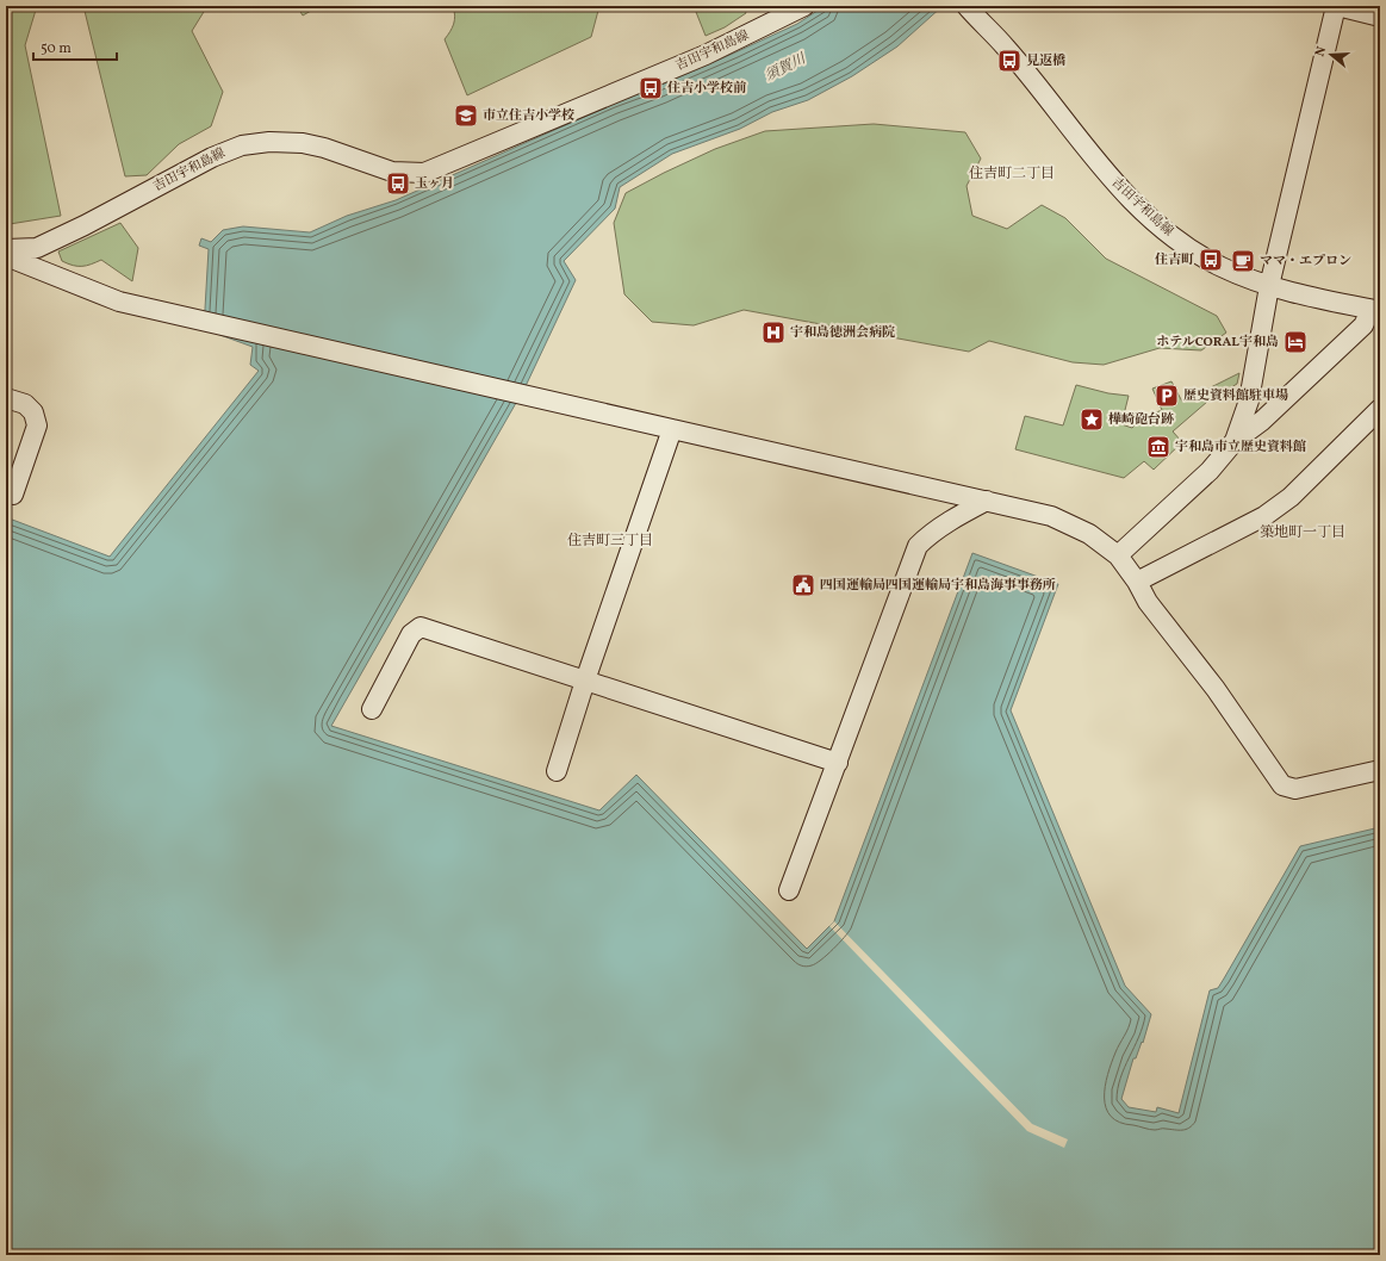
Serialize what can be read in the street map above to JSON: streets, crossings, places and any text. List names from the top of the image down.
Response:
{
  "streets": {
    "street": ["吉田宇和島線"]
  },
  "districts": ["住吉町二丁目", "築地町一丁目", "住吉町三丁目"],
  "water": ["須賀川"],
  "places": {
    "bus stop": [
      "見返橋",
      "住吉小学校前",
      "玉ヶ月",
      "住吉町"
    ],
    "school or university": ["市立住吉小学校"],
    "cafe": ["ママ・エプロン"],
    "hospital": ["宇和島徳洲会病院"],
    "hotel": ["ホテルCORAL宇和島"],
    "parking": ["歴史資料館駐車場"],
    "place": ["樺崎砲台跡"],
    "museum": ["宇和島市立歴史資料館"],
    "public building": ["四国運輸局四国運輸局宇和島海事事務所"]
  },
  "scale_bar": "50 m",
  "north": "left"
}
